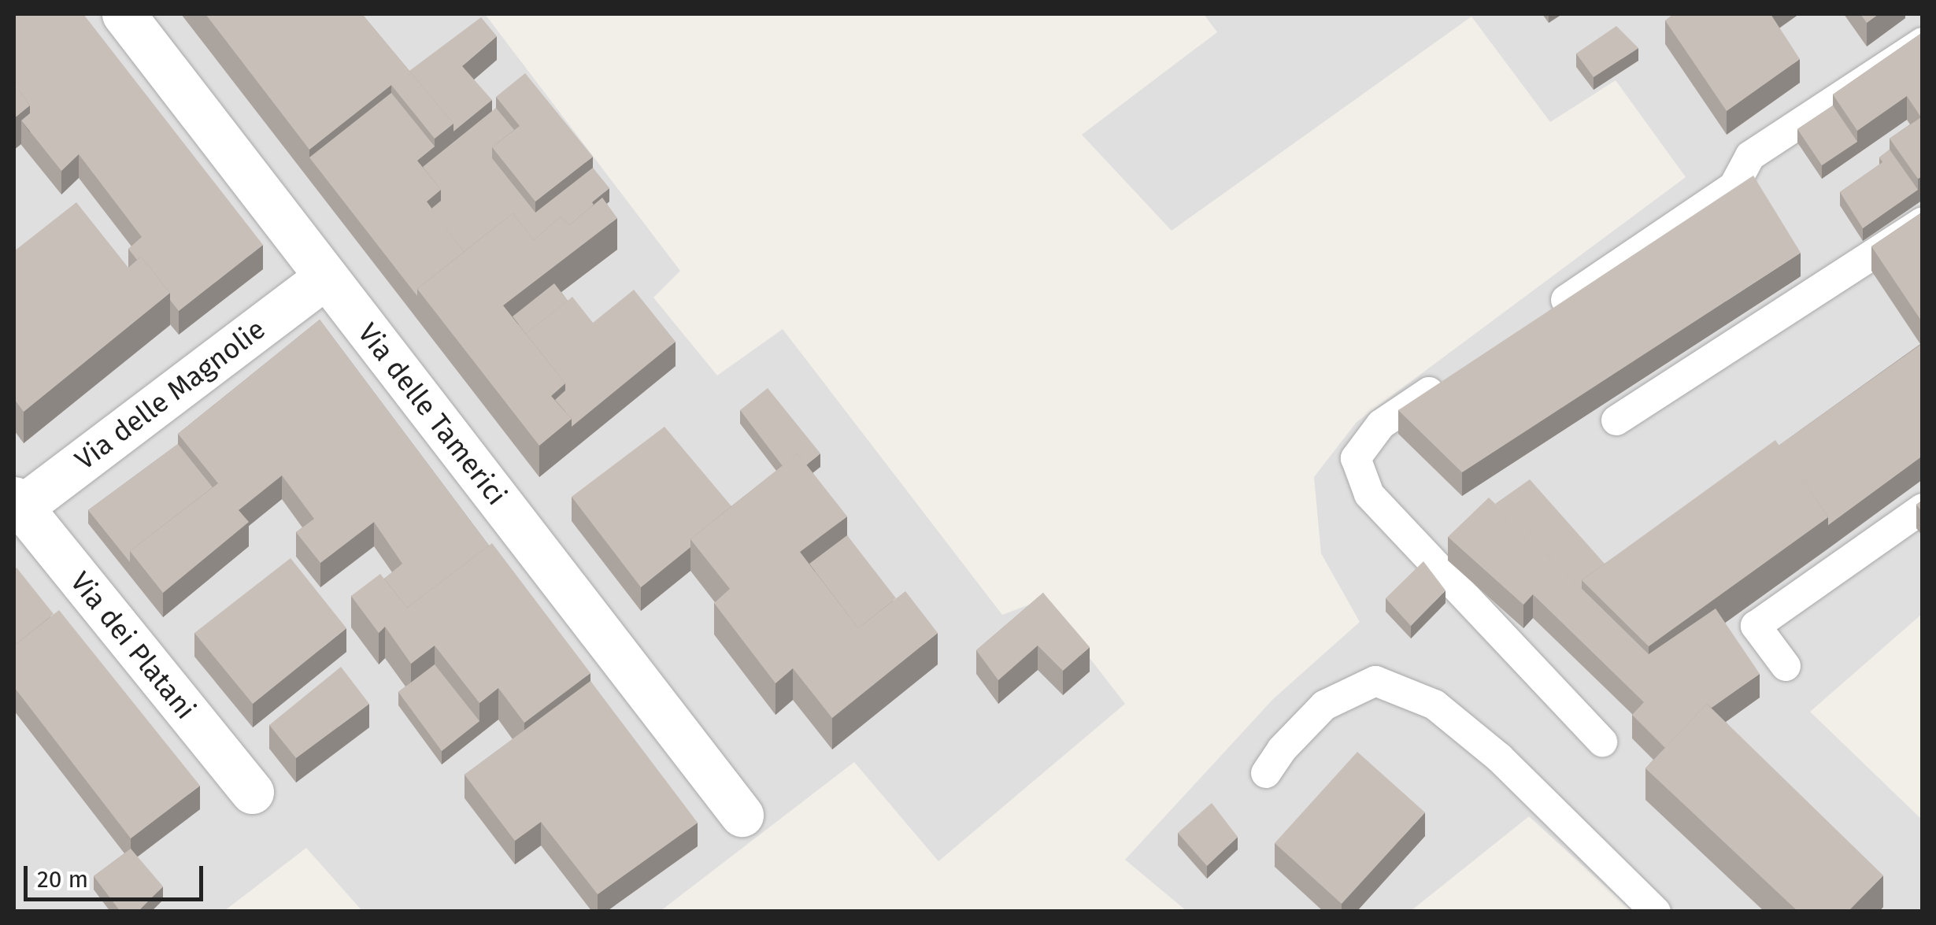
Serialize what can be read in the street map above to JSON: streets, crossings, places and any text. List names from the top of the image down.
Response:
{
  "streets": {
    "street": ["Via delle Magnolie", "Via delle Tamerici", "Via dei Platani"]
  },
  "crossings": [
    ["Via delle Magnolie", "Via delle Tamerici"],
    ["Via delle Magnolie", "Via dei Platani"]
  ],
  "scale_bar": "20 m"
}
